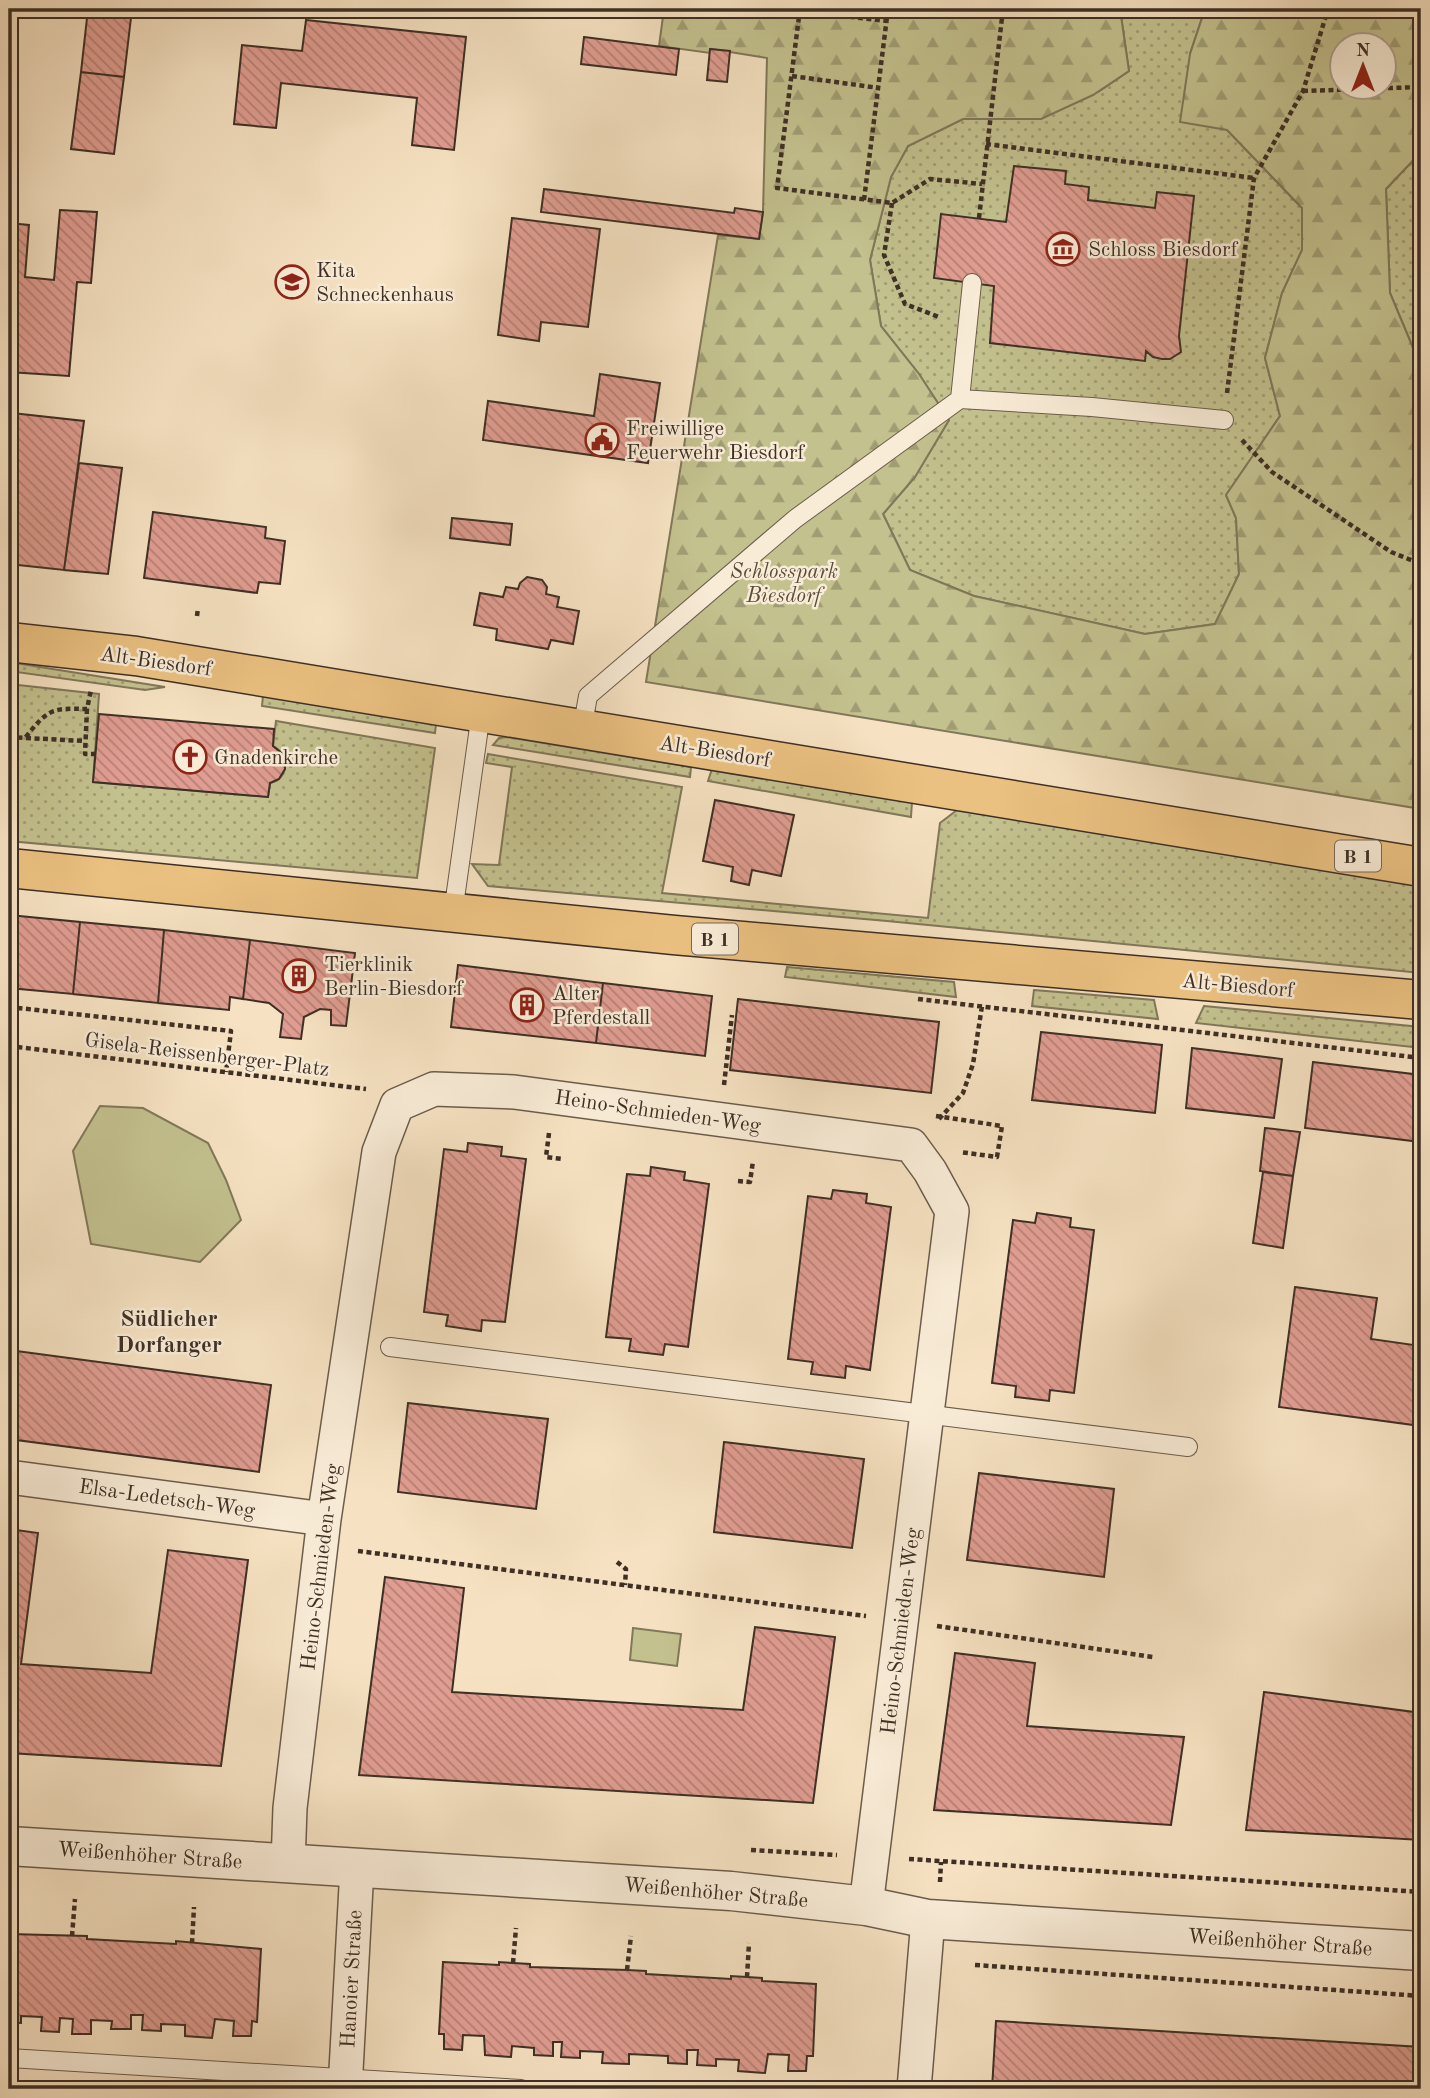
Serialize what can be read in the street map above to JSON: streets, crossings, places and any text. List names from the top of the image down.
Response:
{
  "streets": {
    "main road": ["Alt-Biesdorf", "B 1"],
    "street": [
      "Heino-Schmieden-Weg",
      "Elsa-Ledetsch-Weg",
      "Weißenhöher Straße",
      "Hanoier Straße"
    ],
    "path": ["Gisela-Reissenberger-Platz"]
  },
  "crossings": [
    ["Gisela-Reissenberger-Platz", "Heino-Schmieden-Weg"],
    ["Heino-Schmieden-Weg", "Elsa-Ledetsch-Weg"],
    ["Heino-Schmieden-Weg", "Weißenhöher Straße"],
    ["Weißenhöher Straße", "Hanoier Straße"]
  ],
  "districts": ["Südlicher Dorfanger"],
  "parks": ["Schlosspark Biesdorf"],
  "places": {
    "museum": ["Schloss Biesdorf"],
    "school or university": ["Kita Schneckenhaus"],
    "public building": ["Freiwillige Feuerwehr Biesdorf"],
    "church": ["Gnadenkirche"],
    "building": ["Tierklinik Berlin-Biesdorf", "Alter Pferdestall"]
  },
  "north": "top"
}
